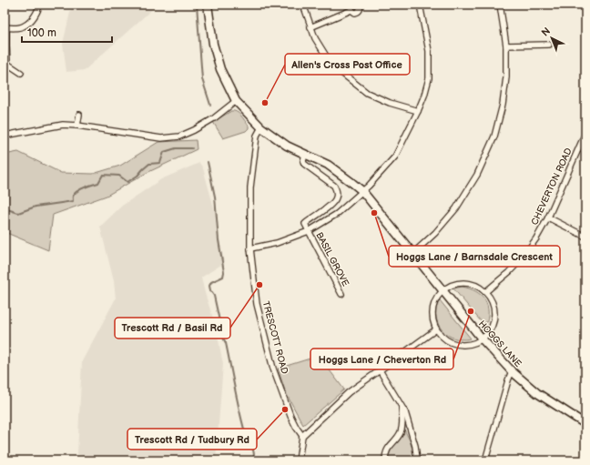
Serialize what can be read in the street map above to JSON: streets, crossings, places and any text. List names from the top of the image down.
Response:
{
  "streets": {
    "street": [
      "CHEVERTON ROAD",
      "BASIL GROVE",
      "TRESCOTT ROAD",
      "HOGGS LANE"
    ]
  },
  "crossings": [
    ["TRESCOTT ROAD", "HOGGS LANE"]
  ],
  "places": [
    "Allen's Cross Post Office",
    "Hoggs Lane / Barnsdale Crescent",
    "Trescott Rd / Basil Rd",
    "Hoggs Lane / Cheverton Rd",
    "Trescott Rd / Tudbury Rd"
  ],
  "scale_bar": "100 m",
  "north": "top left"
}
